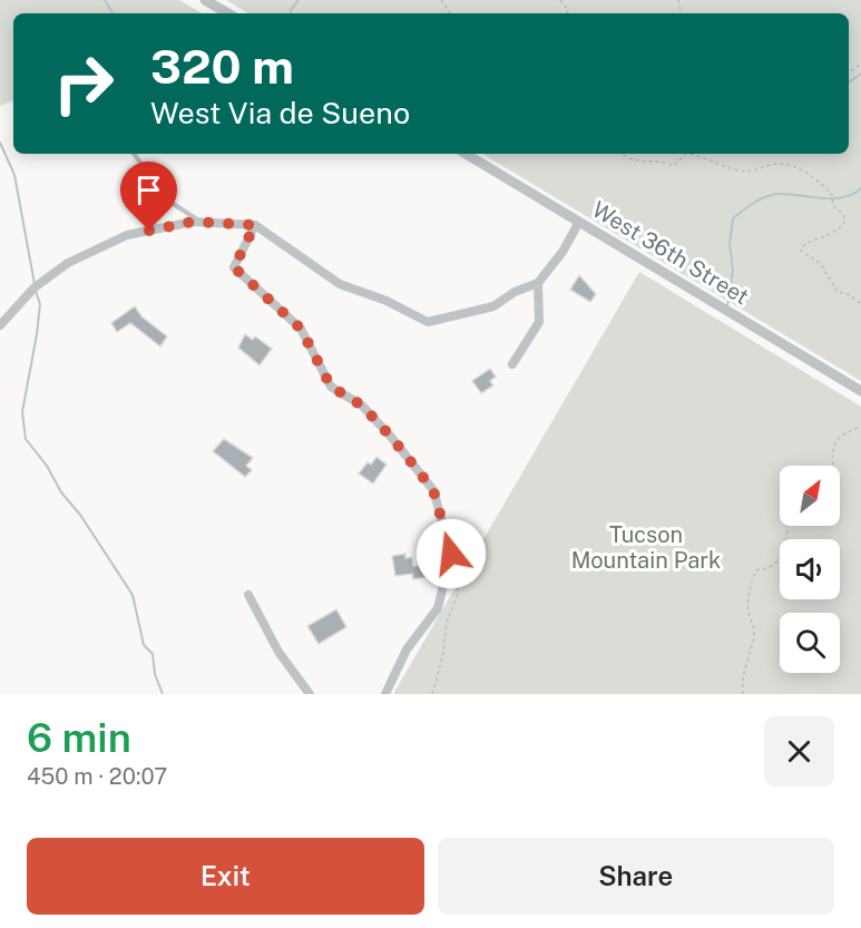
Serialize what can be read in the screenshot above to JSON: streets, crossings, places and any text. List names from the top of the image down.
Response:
{
  "streets": {
    "street": ["West 36th Street"]
  },
  "parks": ["Tucson Mountain Park"],
  "north": "top right",
  "page": {
    "turn": ["320 m", "West Via de Sueno"],
    "heading": ["6 min", "450 m · 20:07"],
    "buttons": ["Exit", "Share"]
  }
}
